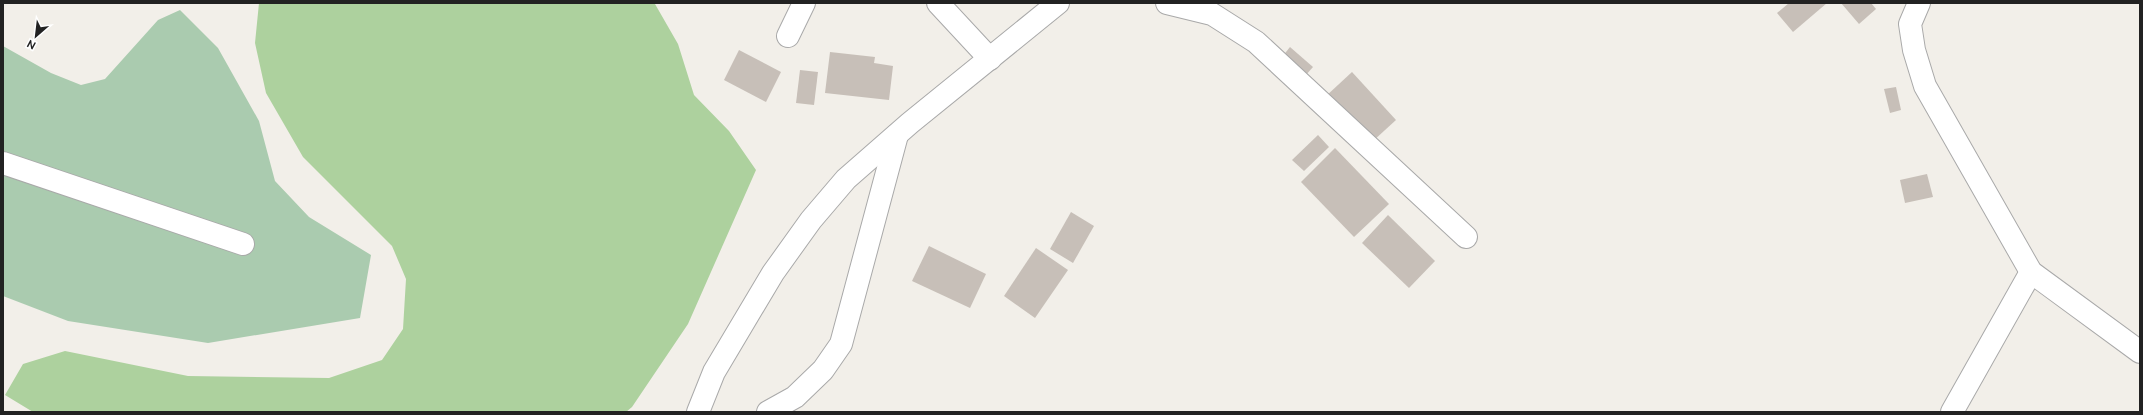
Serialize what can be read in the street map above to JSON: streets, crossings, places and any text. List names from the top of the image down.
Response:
{
  "north": "bottom left"
}
